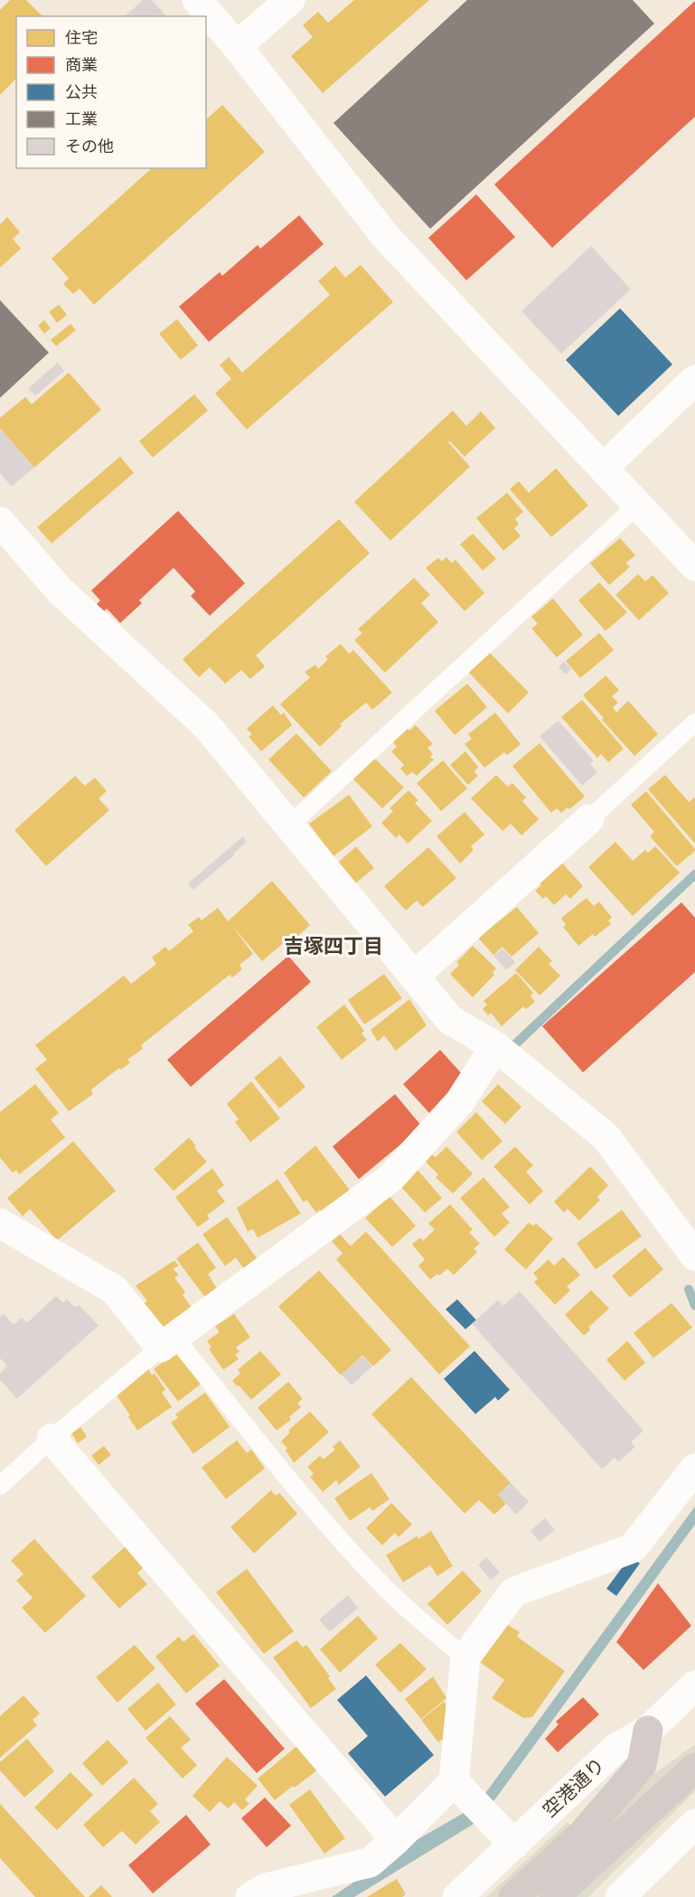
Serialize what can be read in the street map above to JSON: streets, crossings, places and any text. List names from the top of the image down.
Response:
{
  "streets": {
    "street": ["空港通り"]
  },
  "districts": ["吉塚四丁目"],
  "legend": [
    "住宅",
    "商業",
    "公共",
    "工業",
    "その他"
  ]
}
